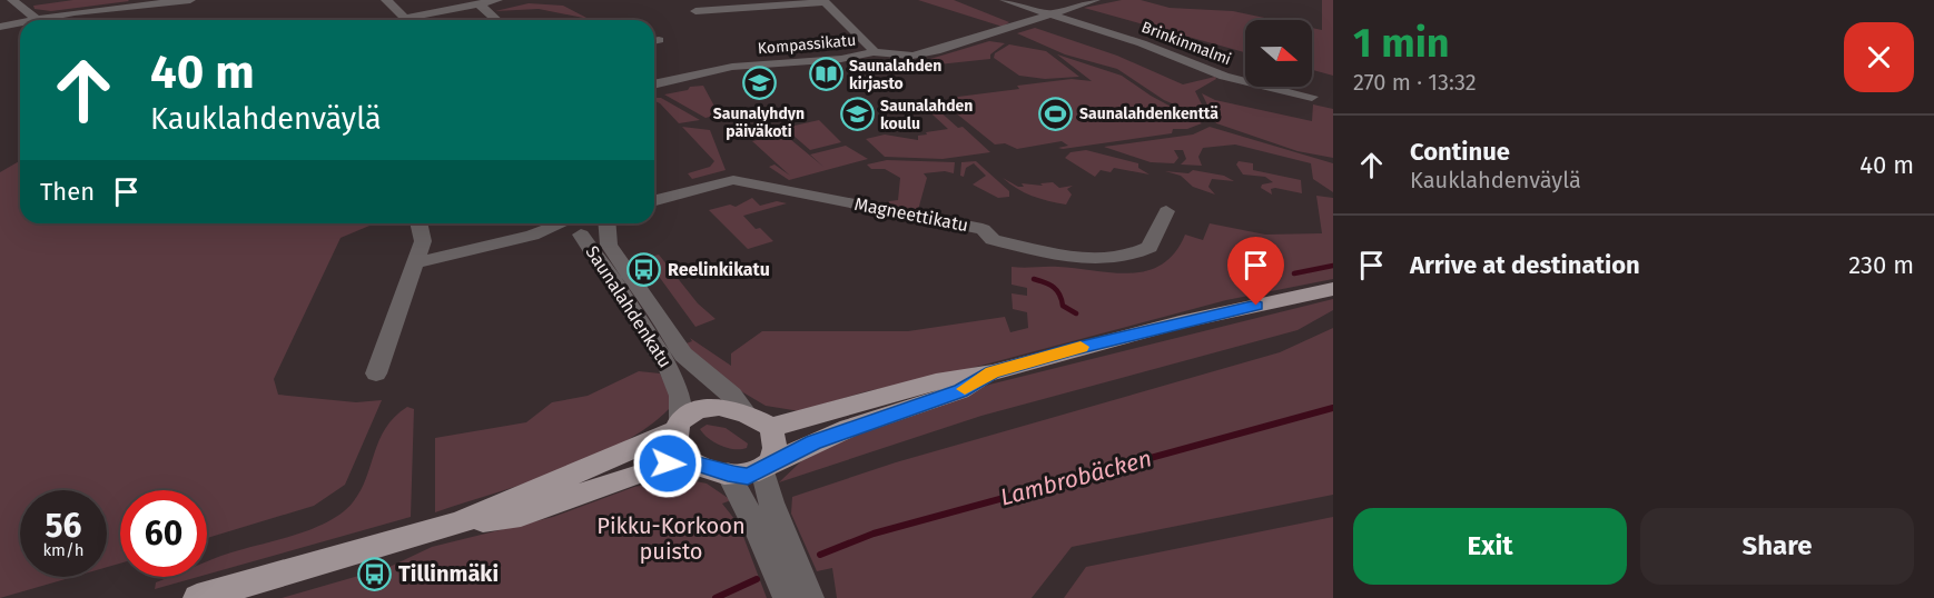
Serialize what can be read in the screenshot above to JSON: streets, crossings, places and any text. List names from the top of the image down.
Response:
{
  "streets": {
    "street": [
      "Brinkinmalmi",
      "Kompassikatu",
      "Magneettikatu",
      "Saunalahdenkatu"
    ]
  },
  "water": ["Lambrobäcken"],
  "parks": ["Pikku-Korkoon puisto"],
  "places": {
    "library": ["Saunalahden kirjasto"],
    "school or university": ["Saunalyhdyn päiväkoti", "Saunalahden koulu"],
    "sports": ["Saunalahdenkenttä"],
    "bus stop": ["Reelinkikatu", "Tillinmäki"]
  },
  "north": "right",
  "page": {
    "heading": ["1 min", "270 m · 13:32"],
    "turn": ["40 m", "Kauklahdenväylä"],
    "list": [
      {
        "name": "Continue",
        "note": "Kauklahdenväylä",
        "value": "40 m"
      },
      {
        "name": "Arrive at destination",
        "value": "230 m"
      }
    ],
    "then": "Then",
    "speed": "56 km/h",
    "limit": "60",
    "buttons": ["Exit", "Share"]
  }
}
